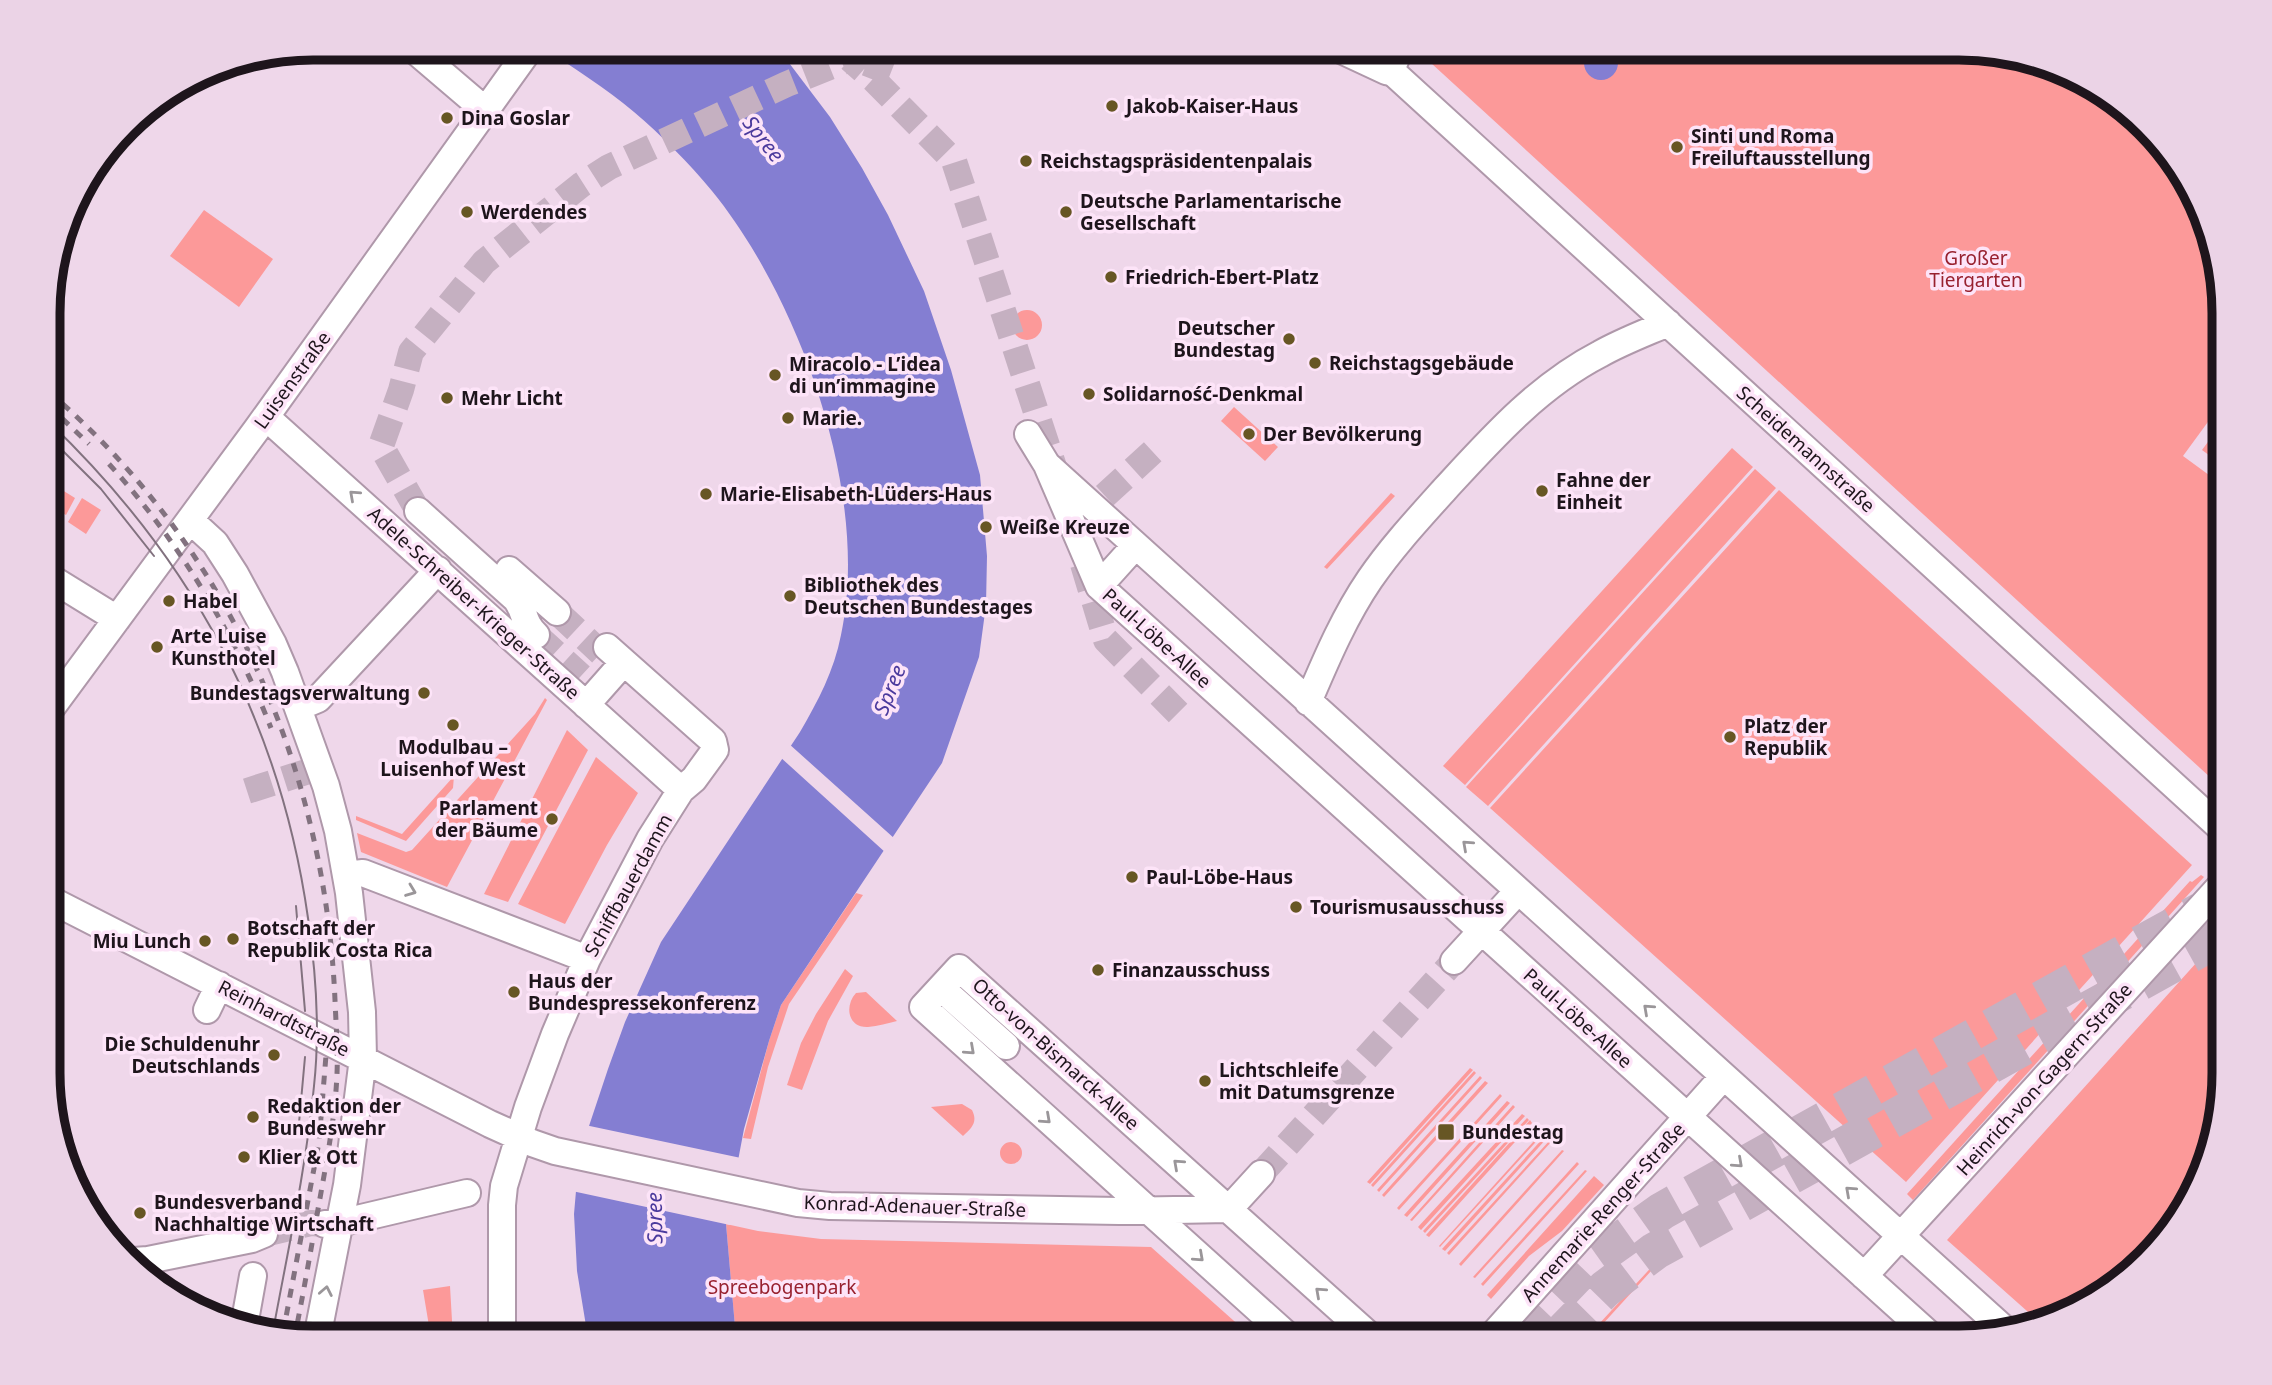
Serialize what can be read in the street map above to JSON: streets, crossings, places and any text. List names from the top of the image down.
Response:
{
  "streets": {
    "street": [
      "Luisenstraße",
      "Scheidemannstraße",
      "Adele-Schreiber-Krieger-Straße",
      "Paul-Löbe-Allee",
      "Schiffbauerdamm",
      "Reinhardtstraße",
      "Otto-von-Bismarck-Allee",
      "Heinrich-von-Gagern-Straße",
      "Konrad-Adenauer-Straße",
      "Annemarie-Renger-Straße"
    ]
  },
  "crossings": [
    ["Luisenstraße", "Adele-Schreiber-Krieger-Straße"],
    ["Adele-Schreiber-Krieger-Straße", "Schiffbauerdamm"],
    ["Paul-Löbe-Allee", "Heinrich-von-Gagern-Straße"],
    ["Paul-Löbe-Allee", "Annemarie-Renger-Straße"],
    ["Schiffbauerdamm", "Reinhardtstraße"],
    ["Schiffbauerdamm", "Konrad-Adenauer-Straße"],
    ["Reinhardtstraße", "Konrad-Adenauer-Straße"],
    ["Otto-von-Bismarck-Allee", "Konrad-Adenauer-Straße"]
  ],
  "water": ["Spree"],
  "parks": ["Großer Tiergarten", "Spreebogenpark"],
  "places": {
    "other": [
      "Jakob-Kaiser-Haus",
      "Dina Goslar",
      "Sinti und Roma Freiluftausstellung",
      "Reichstagspräsidentenpalais",
      "Werdendes",
      "Deutsche Parlamentarische Gesellschaft",
      "Friedrich-Ebert-Platz",
      "Deutscher Bundestag",
      "Reichstagsgebäude",
      "Miracolo - L’idea di un’immagine",
      "Solidarność-Denkmal",
      "Mehr Licht",
      "Marie.",
      "Der Bevölkerung",
      "Fahne der Einheit",
      "Marie-Elisabeth-Lüders-Haus",
      "Weiße Kreuze",
      "Bibliothek des Deutschen Bundestages",
      "Habel",
      "Arte Luise Kunsthotel",
      "Bundestagsverwaltung",
      "Modulbau – Luisenhof West",
      "Platz der Republik",
      "Parlament der Bäume",
      "Paul-Löbe-Haus",
      "Tourismusausschuss",
      "Botschaft der Republik Costa Rica",
      "Miu Lunch",
      "Finanzausschuss",
      "Haus der Bundespressekonferenz",
      "Die Schuldenuhr Deutschlands",
      "Lichtschleife mit Datumsgrenze",
      "Redaktion der Bundeswehr",
      "Klier & Ott",
      "Bundesverband Nachhaltige Wirtschaft"
    ],
    "transit": ["Bundestag"]
  }
}
